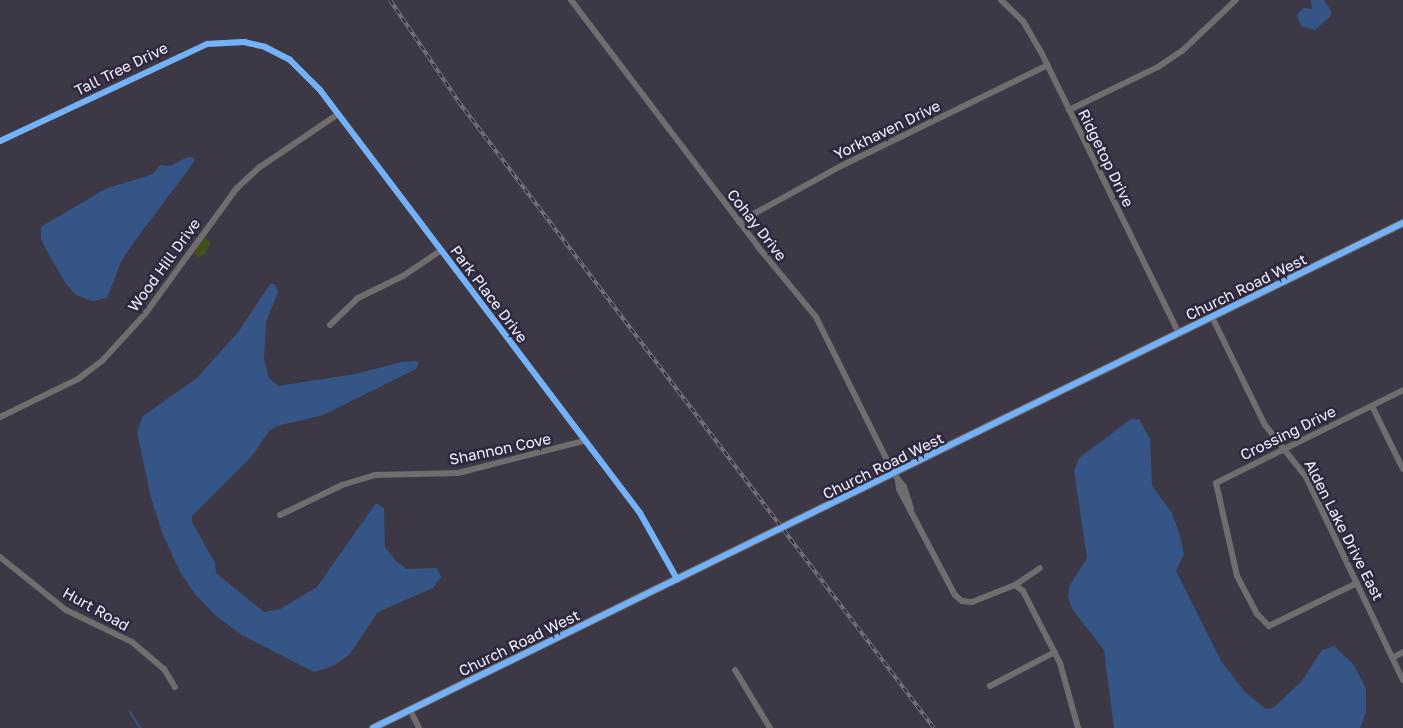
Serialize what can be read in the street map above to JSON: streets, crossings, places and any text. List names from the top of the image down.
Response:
{
  "streets": {
    "street": [
      "Tall Tree Drive",
      "Yorkhaven Drive",
      "Ridgetop Drive",
      "Cohay Drive",
      "Wood Hill Drive",
      "Church Road West",
      "Park Place Drive",
      "Crossing Drive",
      "Shannon Cove",
      "Alden Lake Drive East",
      "Hurt Road"
    ]
  },
  "crossings": [
    ["Tall Tree Drive", "Park Place Drive"],
    ["Yorkhaven Drive", "Ridgetop Drive"],
    ["Yorkhaven Drive", "Cohay Drive"],
    ["Ridgetop Drive", "Church Road West"],
    ["Cohay Drive", "Church Road West"],
    ["Wood Hill Drive", "Park Place Drive"],
    ["Church Road West", "Park Place Drive"],
    ["Church Road West", "Alden Lake Drive East"],
    ["Park Place Drive", "Shannon Cove"],
    ["Crossing Drive", "Alden Lake Drive East"]
  ]
}
